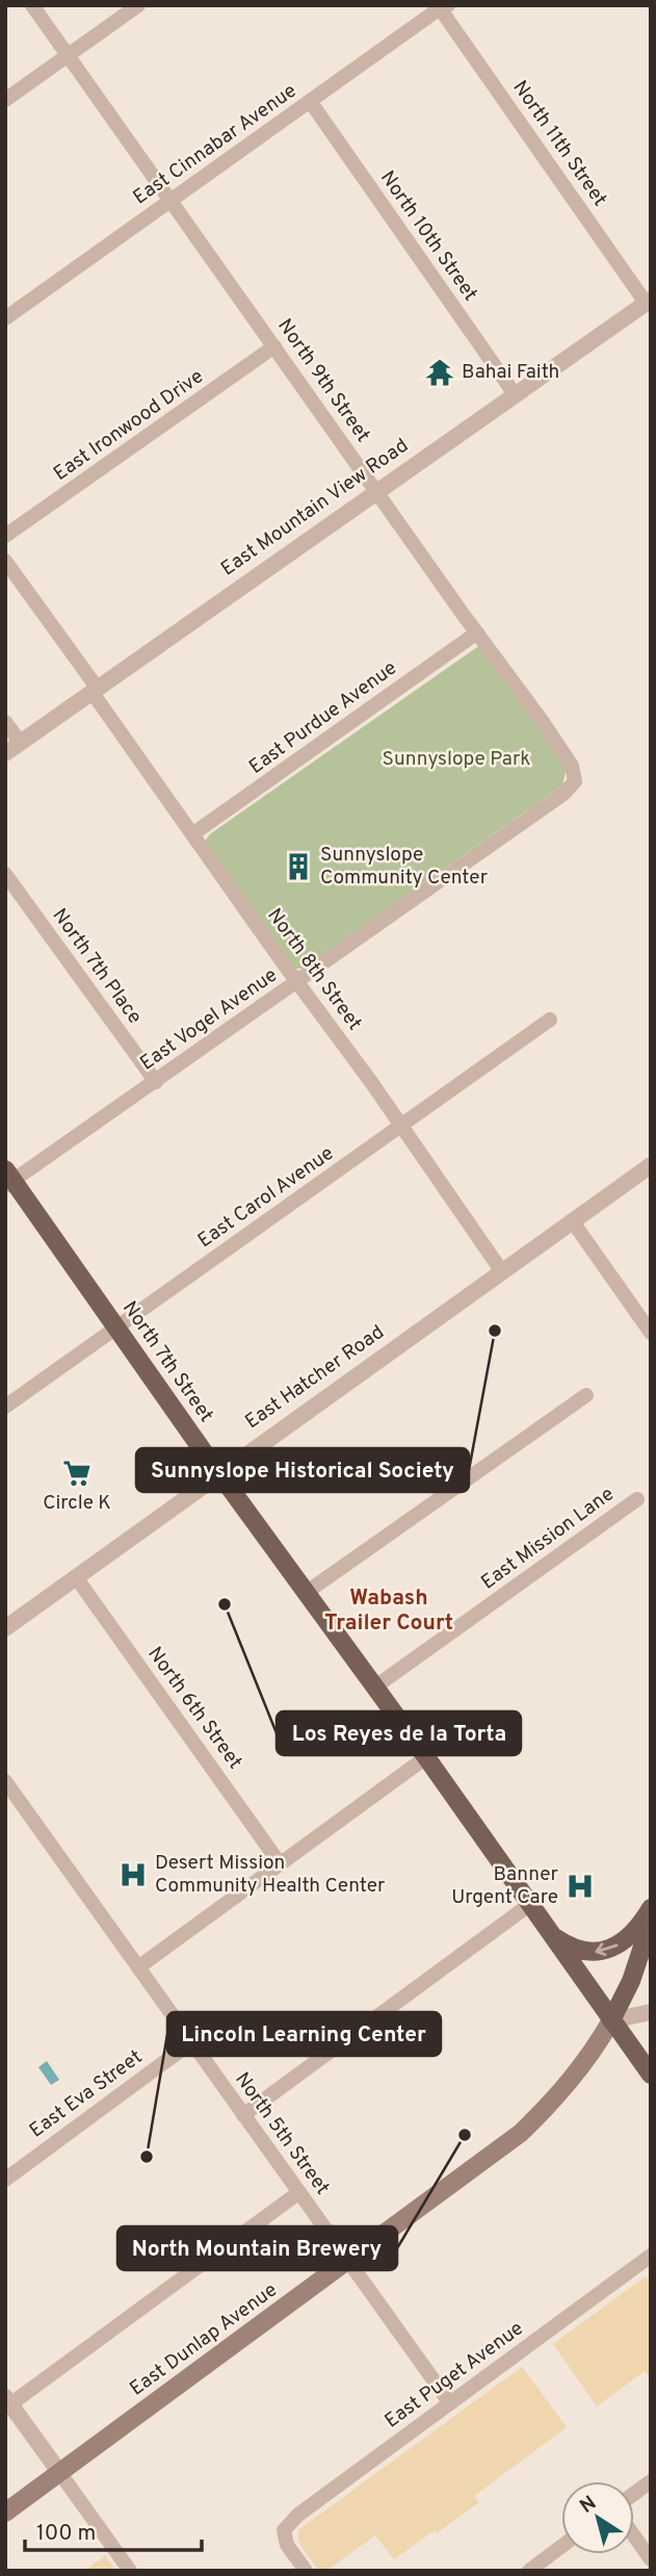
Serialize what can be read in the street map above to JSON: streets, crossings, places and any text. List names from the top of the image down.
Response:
{
  "streets": {
    "main road": ["North 7th Street", "East Dunlap Avenue"],
    "street": [
      "North 11th Street",
      "East Cinnabar Avenue",
      "North 10th Street",
      "North 9th Street",
      "East Ironwood Drive",
      "East Mountain View Road",
      "East Purdue Avenue",
      "North 7th Place",
      "North 8th Street",
      "East Vogel Avenue",
      "East Carol Avenue",
      "East Hatcher Road",
      "East Mission Lane",
      "North 6th Street",
      "East Eva Street",
      "North 5th Street",
      "East Puget Avenue"
    ]
  },
  "crossings": [
    ["North 11th Street", "East Cinnabar Avenue"],
    ["North 11th Street", "East Mountain View Road"],
    ["East Cinnabar Avenue", "North 10th Street"],
    ["East Cinnabar Avenue", "North 9th Street"],
    ["North 10th Street", "East Mountain View Road"],
    ["North 9th Street", "East Ironwood Drive"],
    ["North 9th Street", "East Mountain View Road"],
    ["North 9th Street", "East Purdue Avenue"],
    ["North 9th Street", "East Vogel Avenue"],
    ["East Mountain View Road", "North 8th Street"],
    ["East Purdue Avenue", "North 8th Street"],
    ["North 7th Place", "East Vogel Avenue"],
    ["North 8th Street", "East Vogel Avenue"],
    ["North 8th Street", "East Carol Avenue"],
    ["North 8th Street", "East Hatcher Road"],
    ["East Vogel Avenue", "North 7th Street"],
    ["East Carol Avenue", "North 7th Street"],
    ["North 7th Street", "East Hatcher Road"],
    ["North 7th Street", "East Mission Lane"],
    ["North 7th Street", "East Dunlap Avenue"],
    ["East Hatcher Road", "North 6th Street"],
    ["East Eva Street", "North 5th Street"],
    ["North 5th Street", "East Dunlap Avenue"],
    ["North 5th Street", "East Puget Avenue"]
  ],
  "districts": ["Wabash Trailer Court"],
  "parks": ["Sunnyslope Park"],
  "places": {
    "temple": ["Bahai Faith"],
    "building": ["Sunnyslope Community Center"],
    "other": [
      "Sunnyslope Historical Society",
      "Los Reyes de la Torta",
      "North Mountain Brewery",
      "Lincoln Learning Center"
    ],
    "supermarket": ["Circle K"],
    "hospital": ["Desert Mission Community Health Center", "Banner Urgent Care"]
  },
  "scale_bar": "100 m",
  "north": "top left"
}
